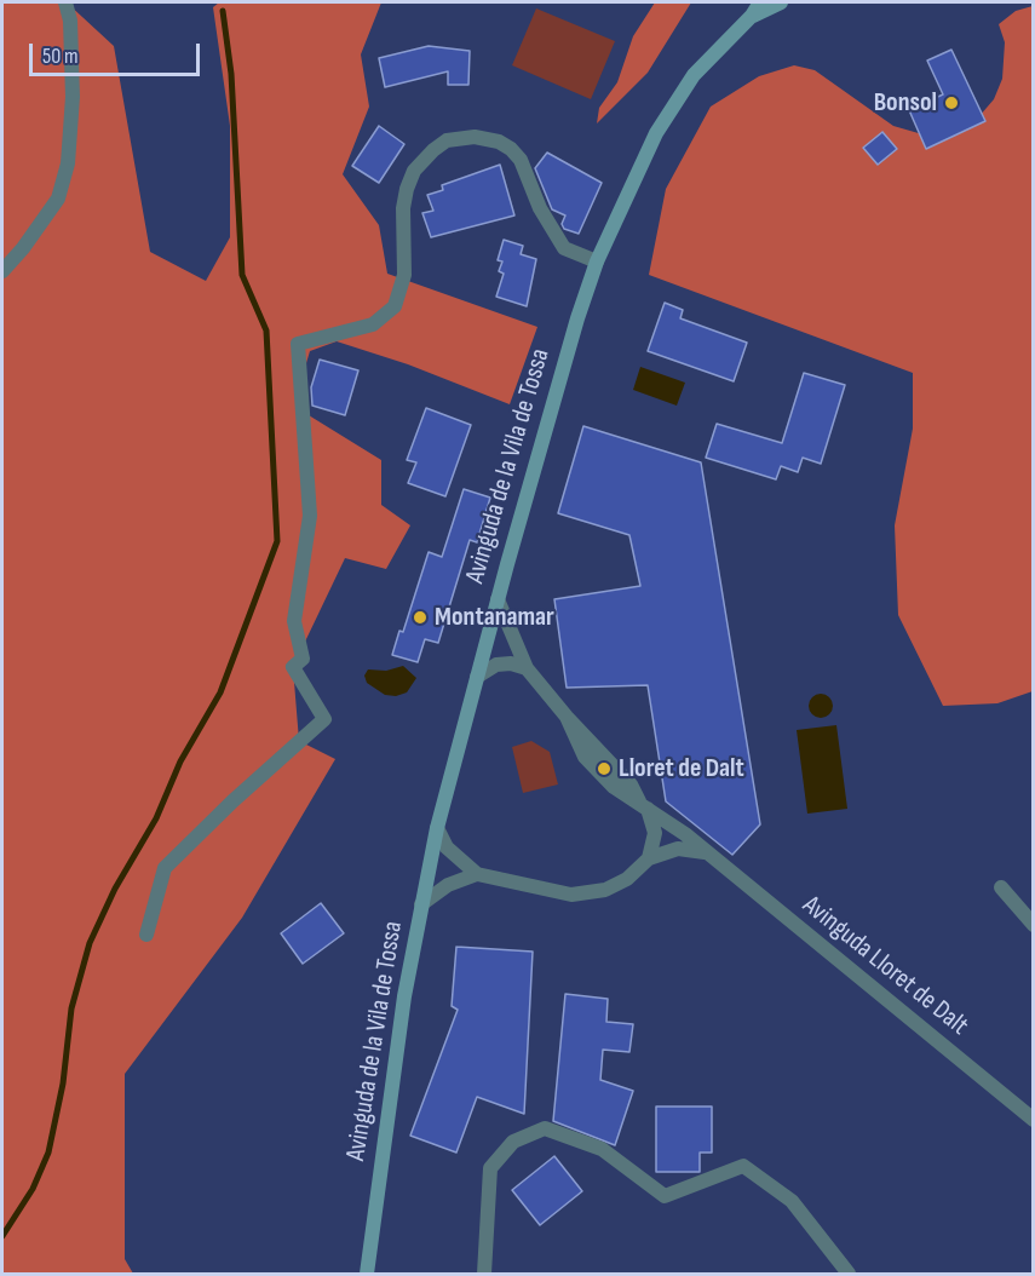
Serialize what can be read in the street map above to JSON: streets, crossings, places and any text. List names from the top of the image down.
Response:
{
  "streets": {
    "main road": ["Avinguda de la Vila de Tossa"],
    "street": ["Avinguda Lloret de Dalt"]
  },
  "crossings": [
    ["Avinguda de la Vila de Tossa", "Avinguda Lloret de Dalt"]
  ],
  "places": ["Bonsol", "Montanamar", "Lloret de Dalt"],
  "scale_bar": "50 m"
}
